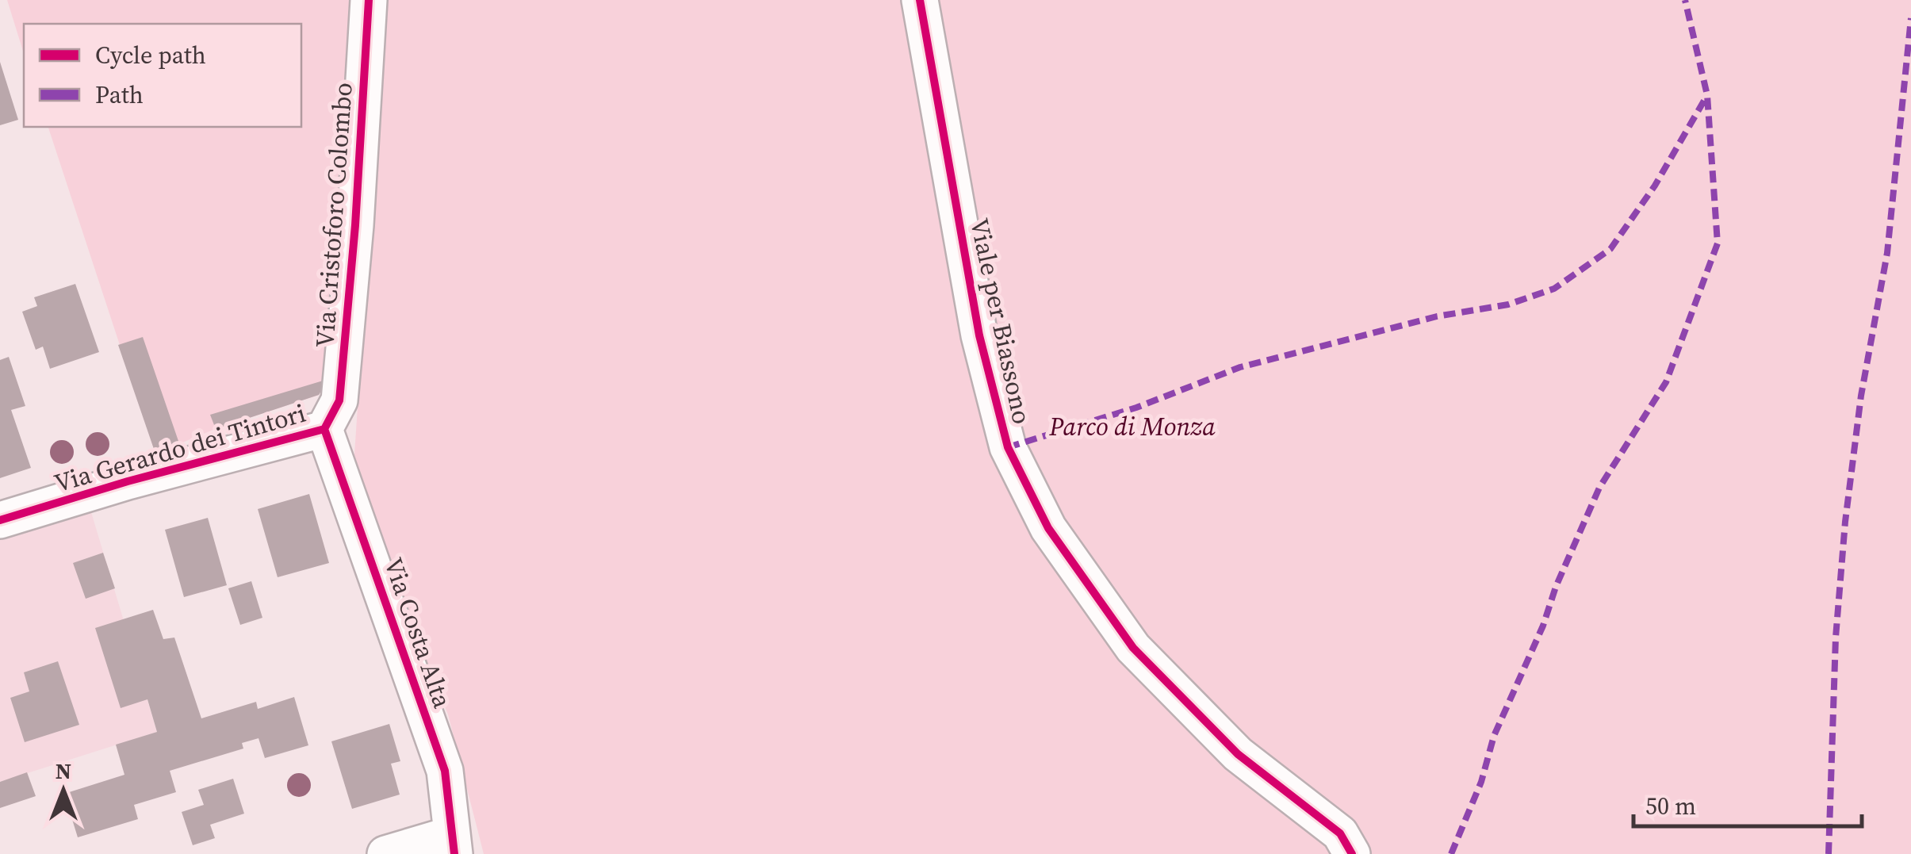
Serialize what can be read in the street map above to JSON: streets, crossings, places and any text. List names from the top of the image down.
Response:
{
  "streets": {
    "street": [
      "Via Cristoforo Colombo",
      "Viale per Biassono",
      "Via Gerardo dei Tintori",
      "Via Costa Alta"
    ]
  },
  "crossings": [
    ["Via Cristoforo Colombo", "Via Gerardo dei Tintori"],
    ["Via Cristoforo Colombo", "Via Costa Alta"],
    ["Via Gerardo dei Tintori", "Via Costa Alta"]
  ],
  "parks": ["Parco di Monza"],
  "legend": ["Cycle path", "Path"],
  "scale_bar": "50 m",
  "north": "top"
}
